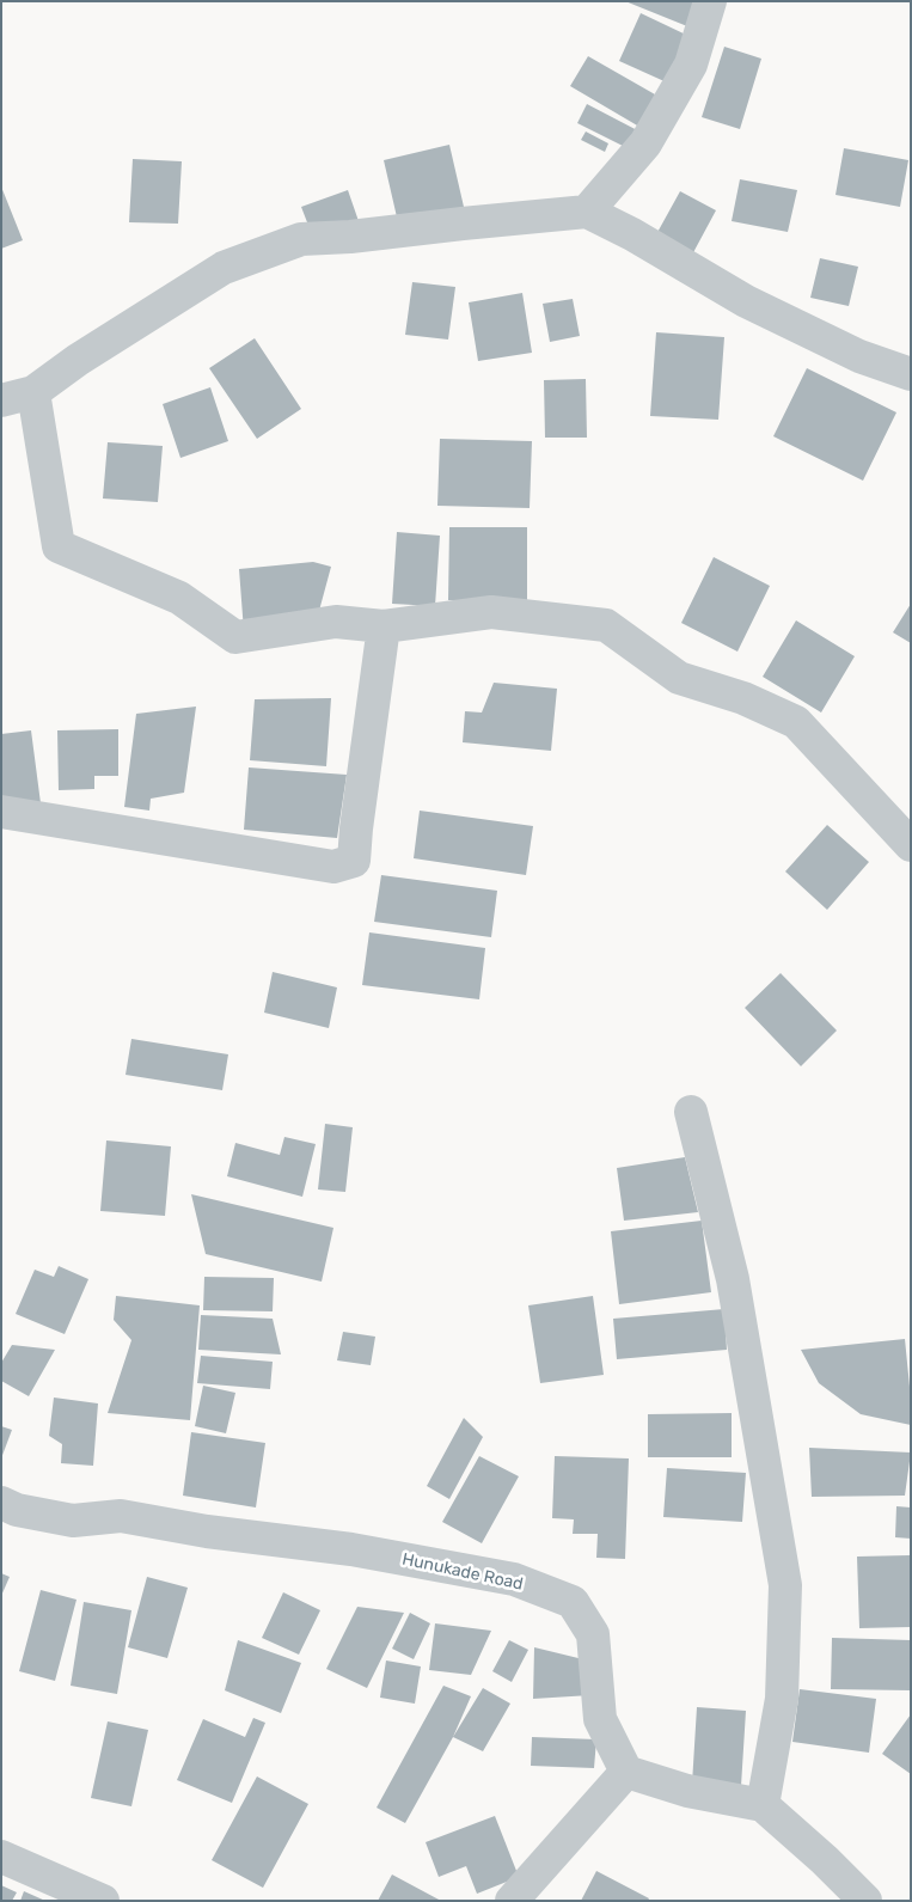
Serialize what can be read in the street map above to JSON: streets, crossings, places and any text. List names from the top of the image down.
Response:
{
  "streets": {
    "street": ["Hunukade Road"]
  }
}
